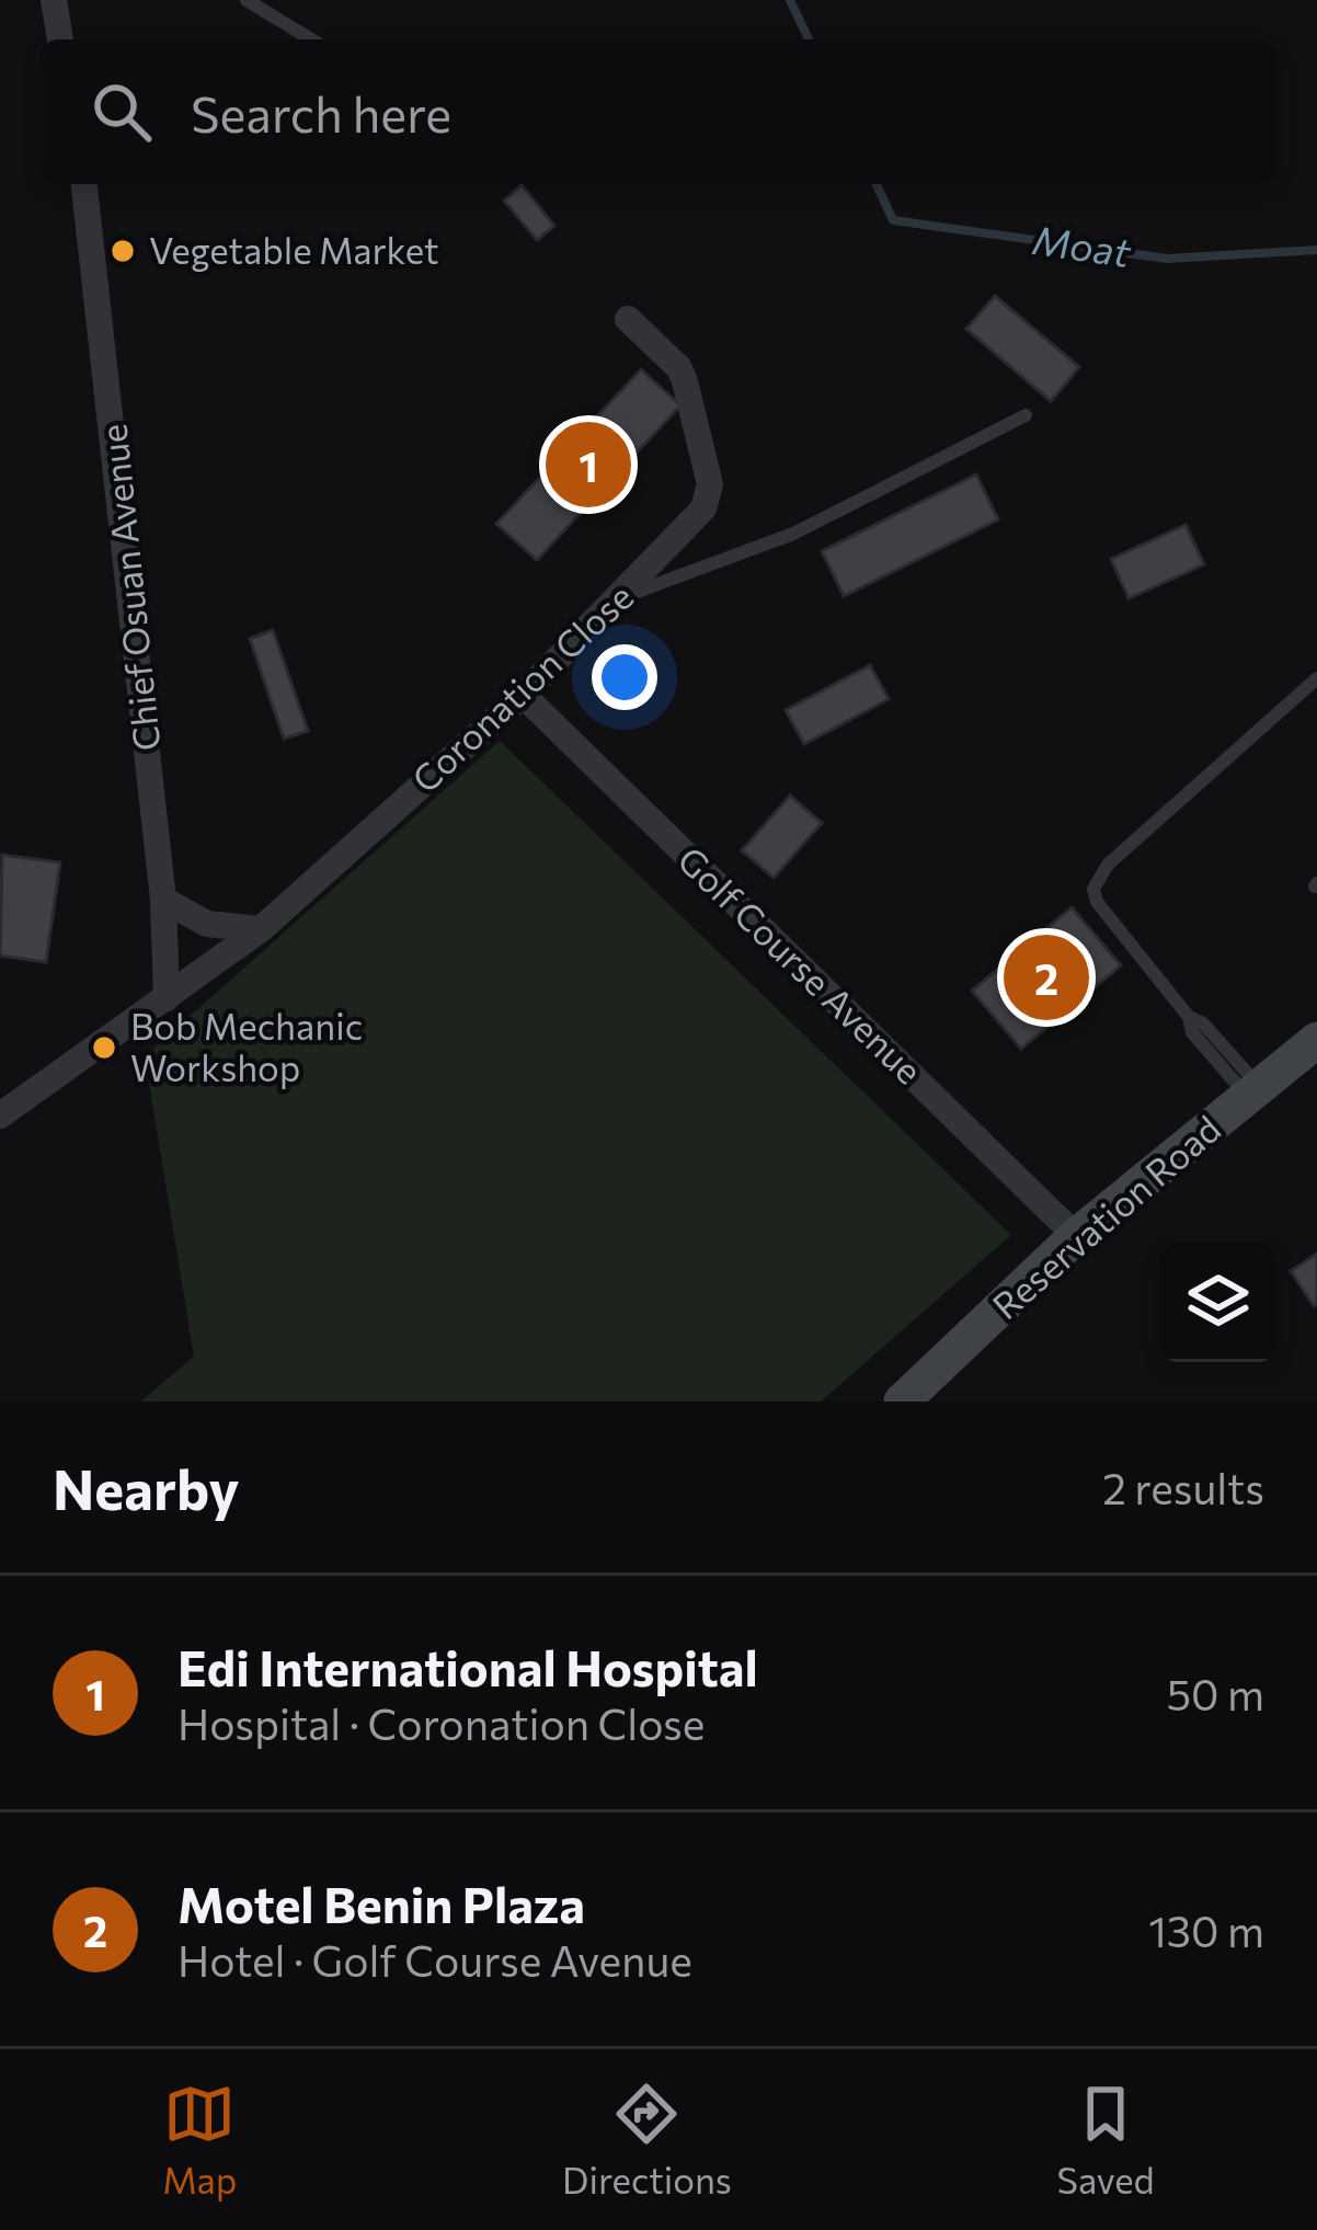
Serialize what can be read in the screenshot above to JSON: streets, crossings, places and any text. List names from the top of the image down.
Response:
{
  "streets": {
    "street": [
      "Chief Osuan Avenue",
      "Coronation Close",
      "Golf Course Avenue",
      "Reservation Road"
    ]
  },
  "crossings": [
    ["Chief Osuan Avenue", "Coronation Close"],
    ["Coronation Close", "Golf Course Avenue"],
    ["Golf Course Avenue", "Reservation Road"]
  ],
  "water": ["Moat"],
  "places": ["Vegetable Market", "Bob Mechanic Workshop"],
  "page": {
    "search": "Search here",
    "pins": ["1", "2"],
    "heading": ["Nearby", "2 results"],
    "list": [
      {
        "mark": "1",
        "name": "Edi International Hospital",
        "note": "Hospital · Coronation Close",
        "value": "50 m"
      },
      {
        "mark": "2",
        "name": "Motel Benin Plaza",
        "note": "Hotel · Golf Course Avenue",
        "value": "130 m"
      }
    ],
    "nav": ["Map", "Directions", "Saved"]
  }
}
